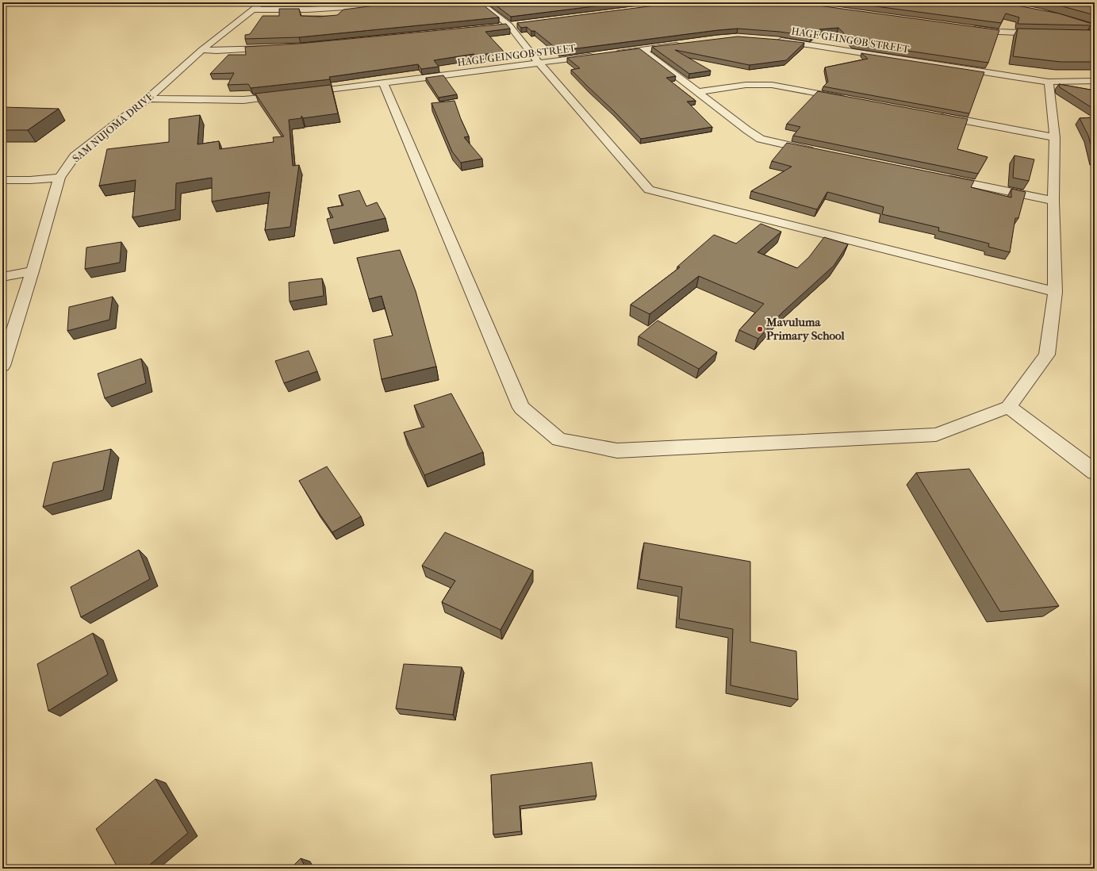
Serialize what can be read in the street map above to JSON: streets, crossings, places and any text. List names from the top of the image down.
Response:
{
  "streets": {
    "street": ["HAGE GEINGOB STREET", "SAM NUJOMA DRIVE"]
  },
  "places": ["Mavuluma Primary School"]
}
